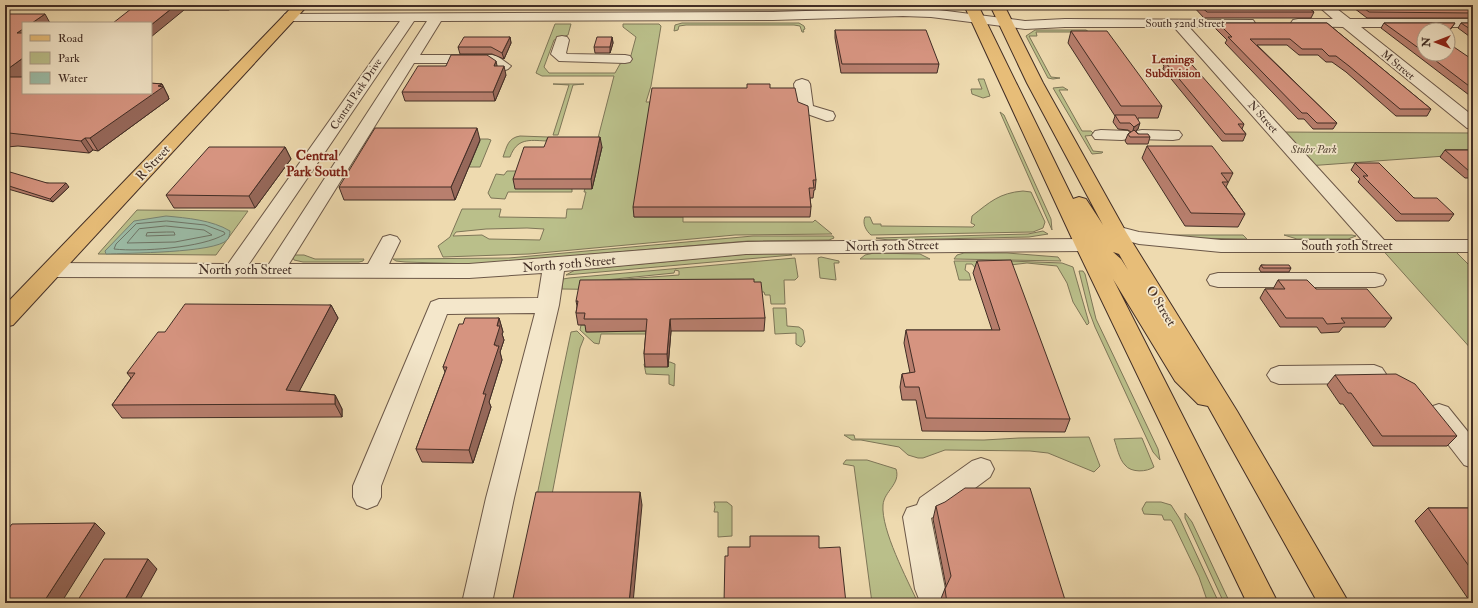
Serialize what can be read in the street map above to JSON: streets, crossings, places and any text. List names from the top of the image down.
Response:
{
  "streets": {
    "main road": ["R Street", "O Street"],
    "street": [
      "South 52nd Street",
      "M Street",
      "Central Park Drive",
      "N Street",
      "North 50th Street",
      "South 50th Street"
    ]
  },
  "crossings": [
    ["South 52nd Street", "Central Park Drive"],
    ["South 52nd Street", "N Street"],
    ["South 52nd Street", "R Street"],
    ["South 52nd Street", "O Street"],
    ["Central Park Drive", "North 50th Street"],
    ["N Street", "South 50th Street"],
    ["R Street", "North 50th Street"],
    ["South 50th Street", "O Street"]
  ],
  "districts": ["Lemings Subdivision", "Central Park South"],
  "parks": ["Stuhr Park"],
  "legend": ["Road", "Park", "Water"],
  "north": "left"
}
